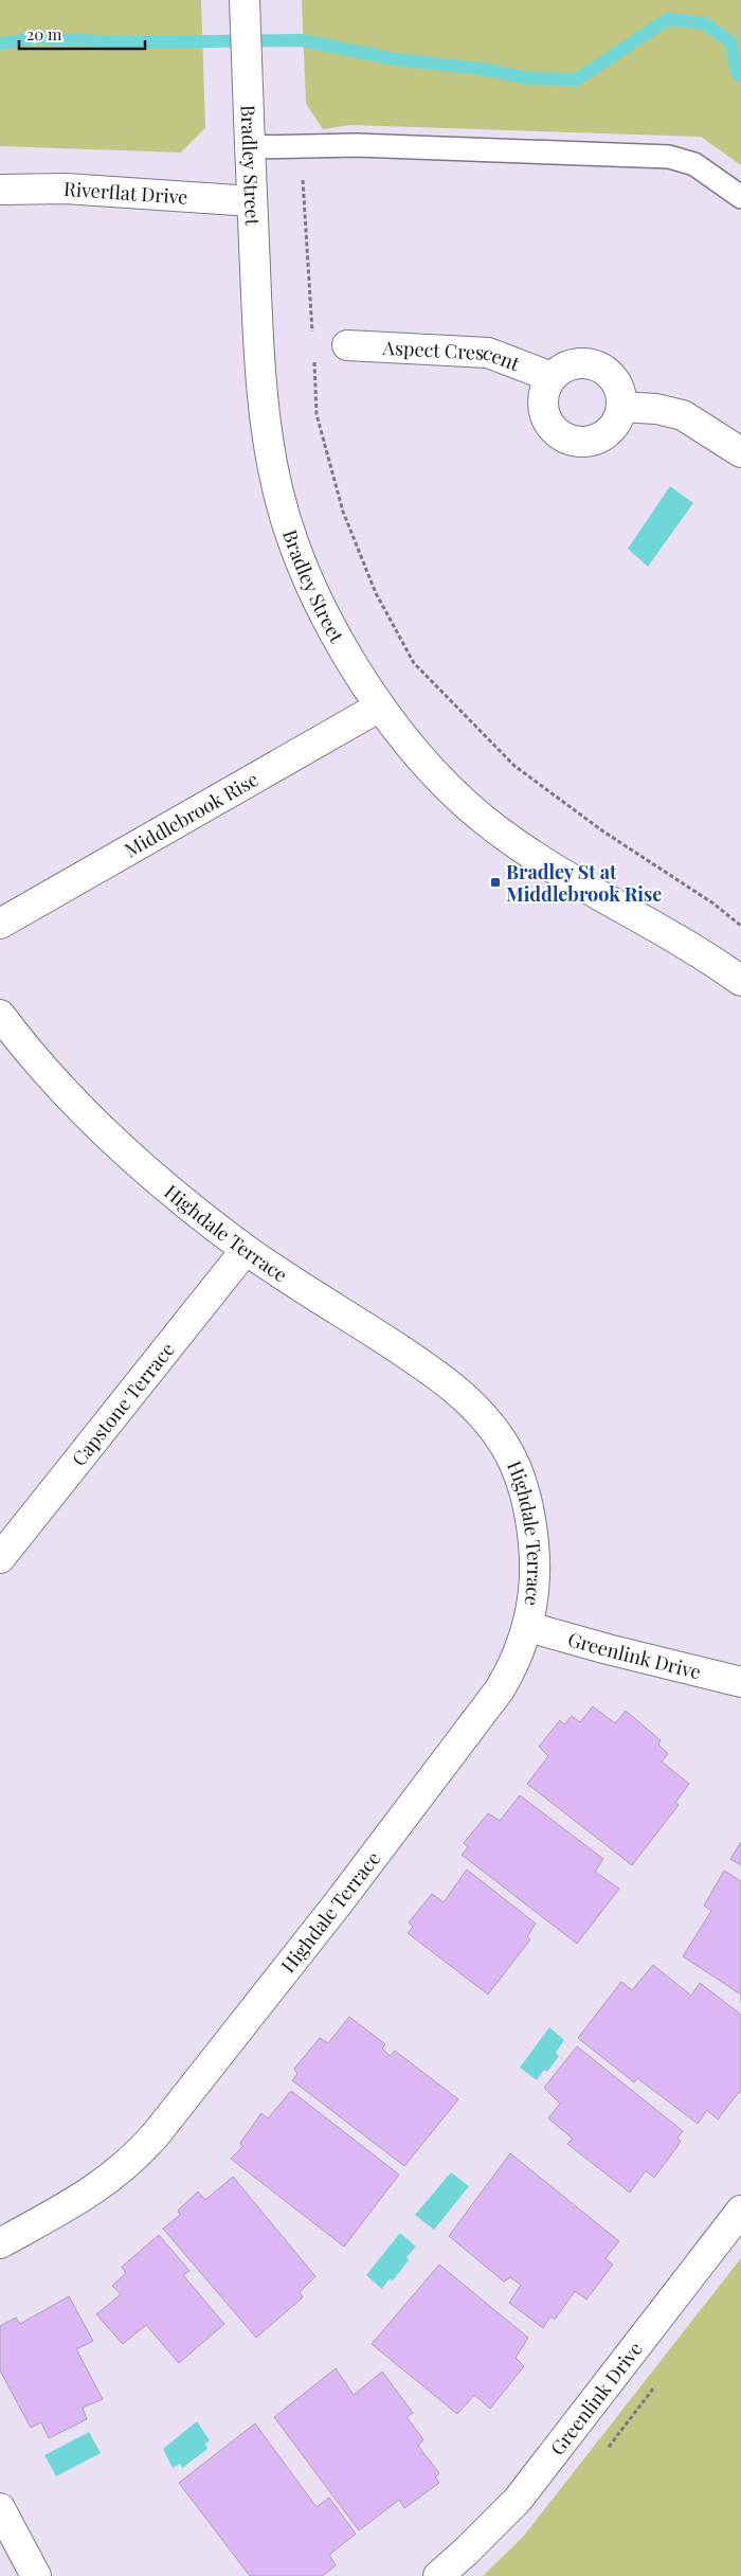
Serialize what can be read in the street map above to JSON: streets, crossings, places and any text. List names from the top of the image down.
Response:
{
  "streets": {
    "street": [
      "Bradley Street",
      "Riverflat Drive",
      "Aspect Crescent",
      "Middlebrook Rise",
      "Highdale Terrace",
      "Capstone Terrace",
      "Greenlink Drive"
    ]
  },
  "crossings": [
    ["Bradley Street", "Riverflat Drive"],
    ["Bradley Street", "Middlebrook Rise"],
    ["Highdale Terrace", "Capstone Terrace"],
    ["Highdale Terrace", "Greenlink Drive"]
  ],
  "places": {
    "transit": ["Bradley St at Middlebrook Rise"]
  },
  "scale_bar": "20 m"
}
